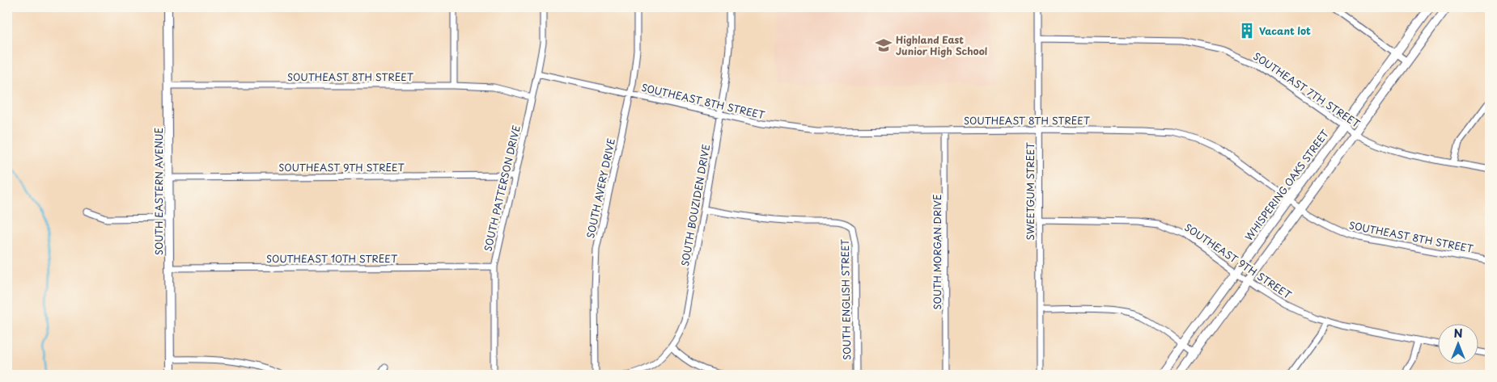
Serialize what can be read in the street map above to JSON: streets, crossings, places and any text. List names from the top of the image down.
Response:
{
  "streets": {
    "street": [
      "SOUTHEAST 8TH STREET",
      "SOUTHEAST 7TH STREET",
      "SOUTHEAST 9TH STREET",
      "WHISPERING OAKS STREET",
      "SOUTH PATTERSON DRIVE",
      "SOUTH AVERY DRIVE",
      "SOUTH EASTERN AVENUE",
      "SWEETGUM STREET",
      "SOUTH BOUZIDEN DRIVE",
      "SOUTH MORGAN DRIVE",
      "SOUTHEAST 10TH STREET",
      "SOUTH ENGLISH STREET"
    ]
  },
  "crossings": [
    ["SOUTHEAST 8TH STREET", "WHISPERING OAKS STREET"],
    ["SOUTHEAST 8TH STREET", "SOUTH PATTERSON DRIVE"],
    ["SOUTHEAST 8TH STREET", "SOUTH AVERY DRIVE"],
    ["SOUTHEAST 8TH STREET", "SOUTH EASTERN AVENUE"],
    ["SOUTHEAST 8TH STREET", "SWEETGUM STREET"],
    ["SOUTHEAST 8TH STREET", "SOUTH BOUZIDEN DRIVE"],
    ["SOUTHEAST 8TH STREET", "SOUTH MORGAN DRIVE"],
    ["SOUTHEAST 7TH STREET", "WHISPERING OAKS STREET"],
    ["SOUTHEAST 7TH STREET", "SWEETGUM STREET"],
    ["SOUTHEAST 9TH STREET", "WHISPERING OAKS STREET"],
    ["SOUTHEAST 9TH STREET", "SOUTH PATTERSON DRIVE"],
    ["SOUTHEAST 9TH STREET", "SOUTH EASTERN AVENUE"],
    ["SOUTHEAST 9TH STREET", "SWEETGUM STREET"],
    ["SOUTH PATTERSON DRIVE", "SOUTHEAST 10TH STREET"],
    ["SOUTH EASTERN AVENUE", "SOUTHEAST 10TH STREET"],
    ["SOUTH BOUZIDEN DRIVE", "SOUTH ENGLISH STREET"]
  ],
  "places": {
    "building": ["Vacant lot"],
    "school or university": ["Highland East Junior High School"]
  },
  "north": "top"
}
